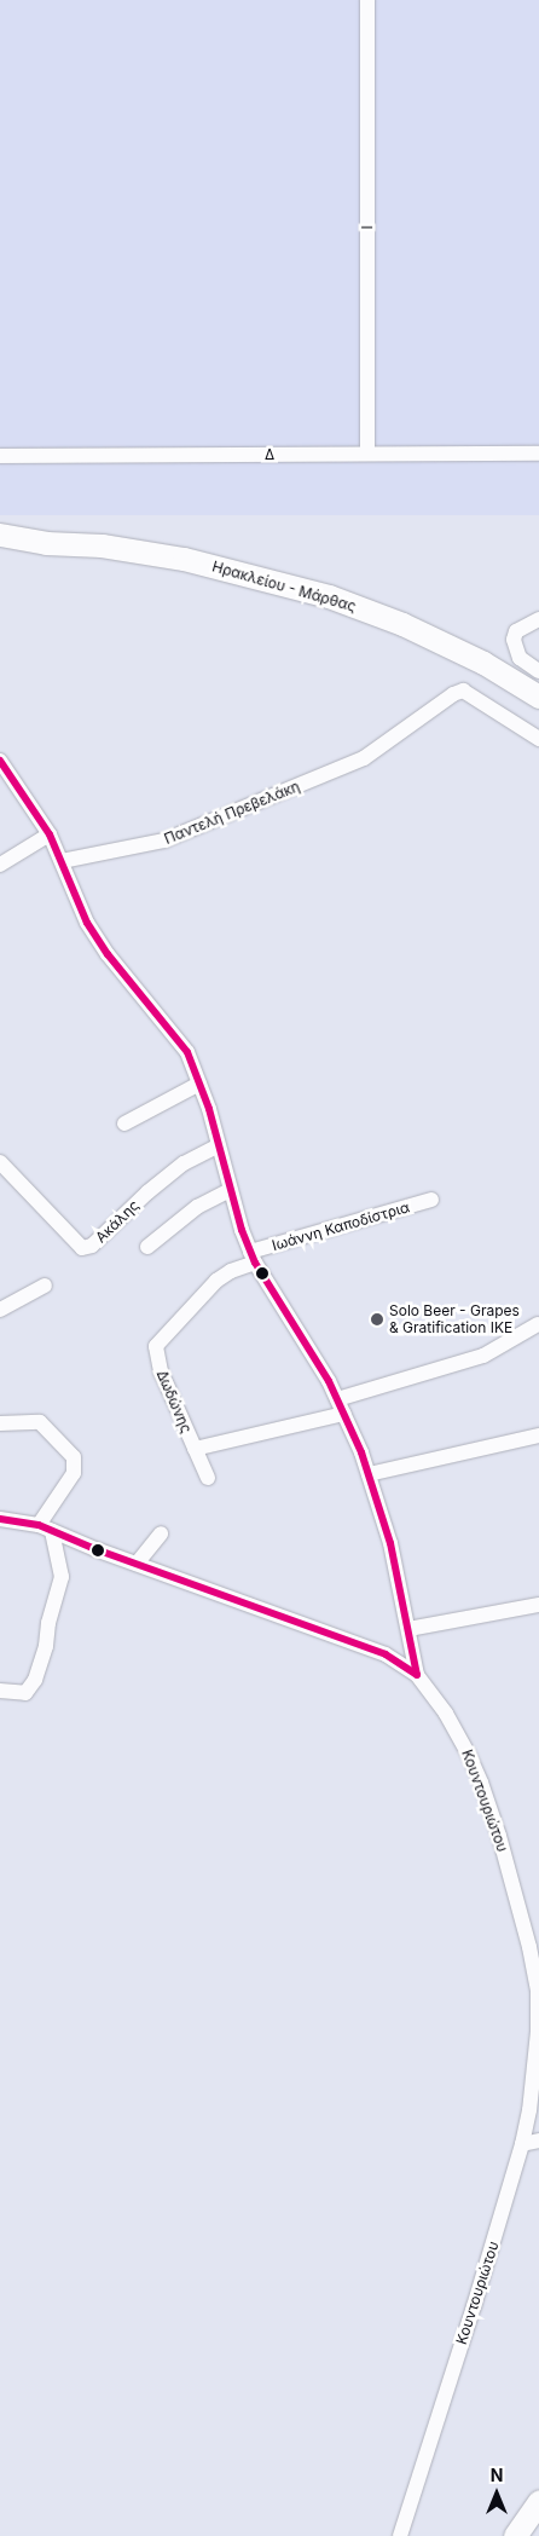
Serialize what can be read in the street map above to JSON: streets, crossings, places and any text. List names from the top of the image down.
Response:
{
  "streets": {
    "main road": ["Ηρακλείου - Μάρθας"],
    "street": [
      "Ι",
      "Δ",
      "Παντελή Πρεβελάκη",
      "Ακάλης",
      "Ιωάννη Καποδίστρια",
      "Δωδώνης",
      "Κουντουριώτου"
    ]
  },
  "crossings": [
    ["Ι", "Δ"],
    ["Παντελή Πρεβελάκη", "Κουντουριώτου"],
    ["Ακάλης", "Κουντουριώτου"],
    ["Ιωάννη Καποδίστρια", "Δωδώνης"],
    ["Ιωάννη Καποδίστρια", "Κουντουριώτου"],
    ["Δωδώνης", "Κουντουριώτου"]
  ],
  "places": ["Solo Beer - Grapes & Gratification IKE"],
  "north": "top"
}
